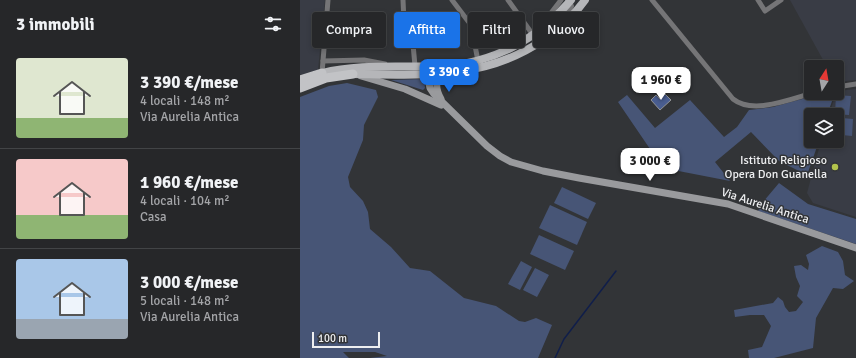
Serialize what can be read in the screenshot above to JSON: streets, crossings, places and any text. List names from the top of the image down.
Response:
{
  "streets": {
    "main road": ["Via Aurelia Antica"]
  },
  "places": ["Istituto Religioso Opera Don Guanella"],
  "scale_bar": "100 m",
  "north": "top",
  "page": {
    "heading": "3 immobili",
    "chip": [
      "Compra",
      "Affitta",
      "Filtri",
      "Nuovo"
    ],
    "list": [
      {
        "name": "3 390 €/mese",
        "note": "4 locali · 148 m² · Via Aurelia Antica"
      },
      {
        "name": "1 960 €/mese",
        "note": "4 locali · 104 m² · Casa"
      },
      {
        "name": "3 000 €/mese",
        "note": "5 locali · 148 m² · Via Aurelia Antica"
      }
    ],
    "price": ["3 390 €", "1 960 €", "3 000 €"],
    "scale": "100 m"
  }
}
